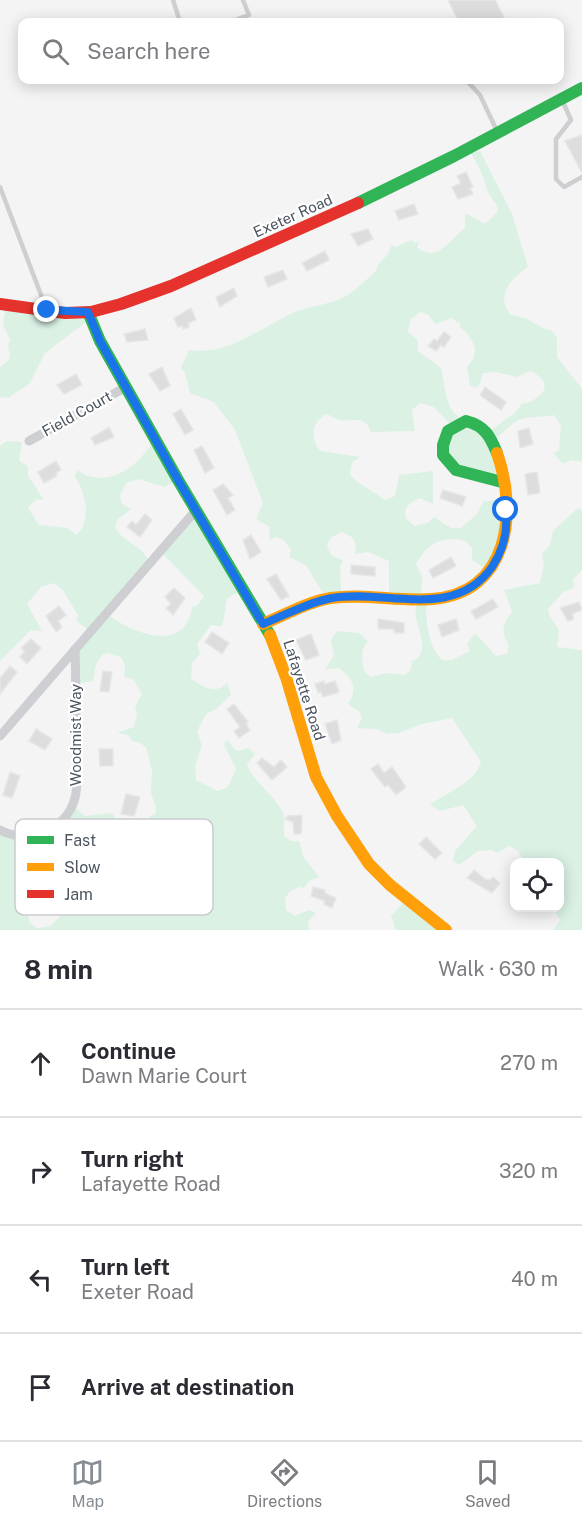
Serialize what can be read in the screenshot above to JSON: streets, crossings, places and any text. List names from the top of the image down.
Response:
{
  "streets": {
    "street": [
      "Exeter Road",
      "Field Court",
      "Lafayette Road",
      "Woodmist Way"
    ]
  },
  "crossings": [
    ["Exeter Road", "Lafayette Road"],
    ["Field Court", "Lafayette Road"],
    ["Lafayette Road", "Woodmist Way"]
  ],
  "legend": ["Fast", "Slow", "Jam"],
  "page": {
    "search": "Search here",
    "heading": ["8 min", "Walk · 630 m"],
    "list": [
      ["Continue", "Dawn Marie Court", "270 m"],
      ["Turn right", "Lafayette Road", "320 m"],
      ["Turn left", "Exeter Road", "40 m"],
      "Arrive at destination"
    ],
    "nav": ["Map", "Directions", "Saved"]
  }
}
